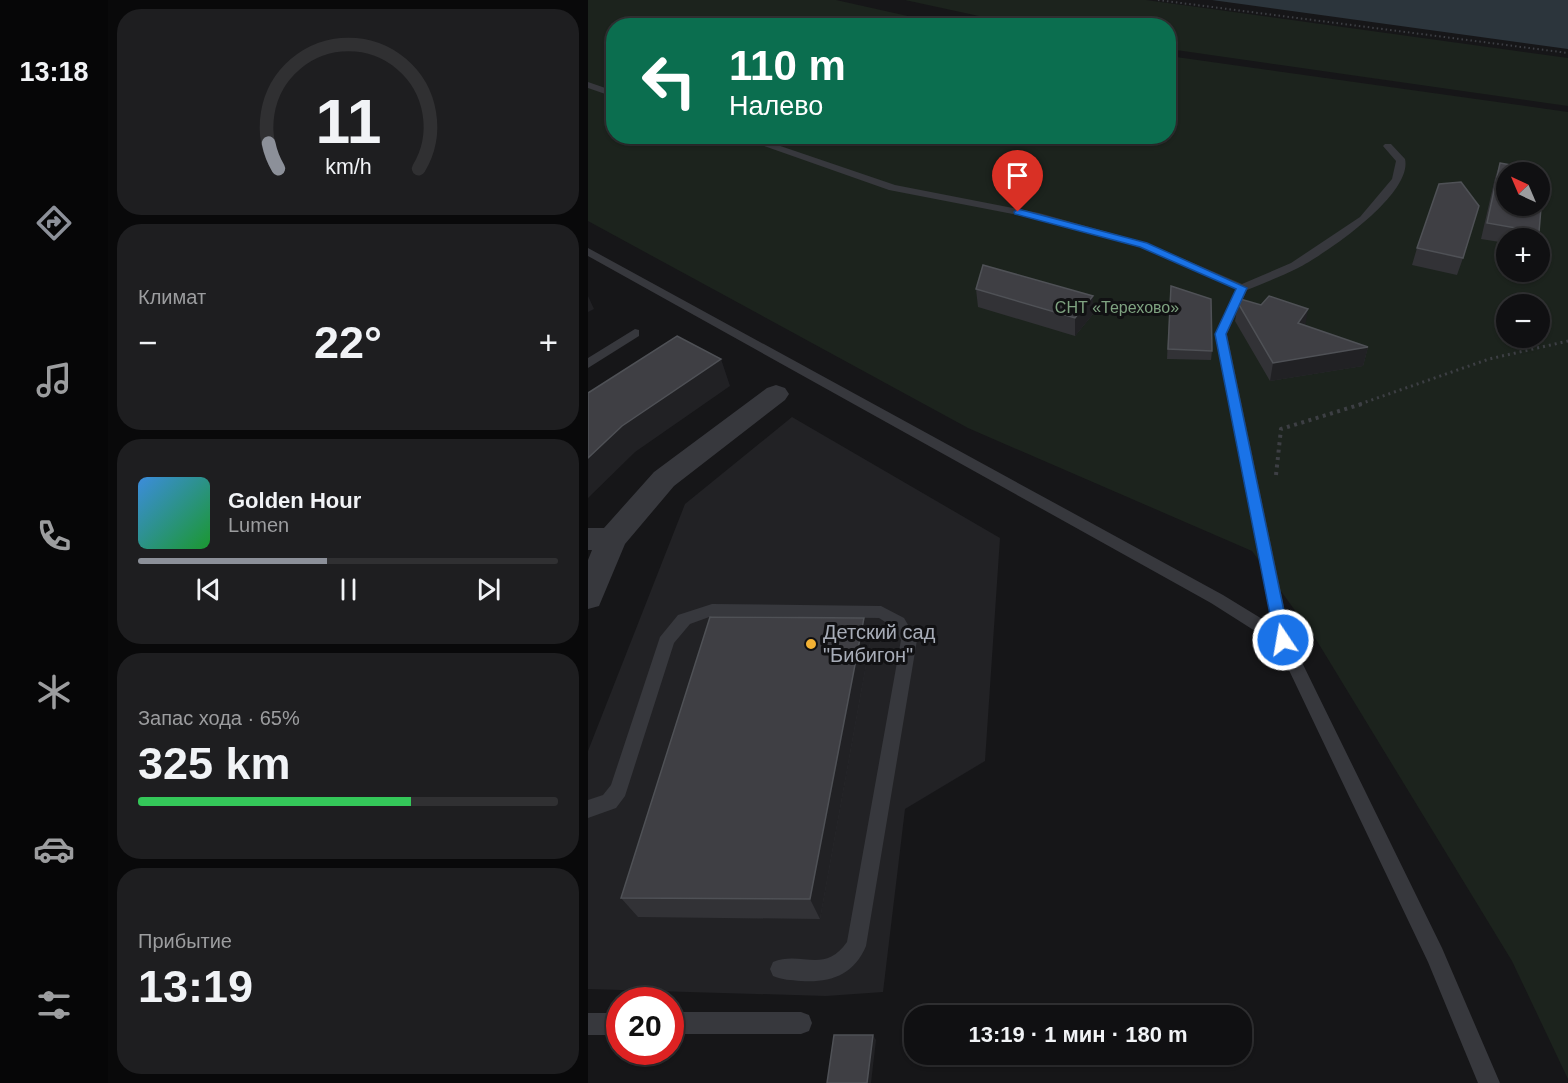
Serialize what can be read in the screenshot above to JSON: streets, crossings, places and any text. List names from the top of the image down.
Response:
{
  "parks": ["СНТ «Терехово»"],
  "places": ["Детский сад \"Бибигон\""],
  "north": "top left",
  "page": {
    "tabs": "13:18",
    "turn": ["110 m", "Налево"],
    "map_buttons": ["+", "−"],
    "tile": [
      "Климат",
      ["Запас хода · 65%", "325 km"],
      ["Прибытие", "13:19"]
    ],
    "heat": ["−", "22°", "+"],
    "song": ["Golden Hour", "Lumen"],
    "limit": "20",
    "trip": "13:19 · 1 мин · 180 m",
    "gauge": ["11", "km/h"]
  }
}
